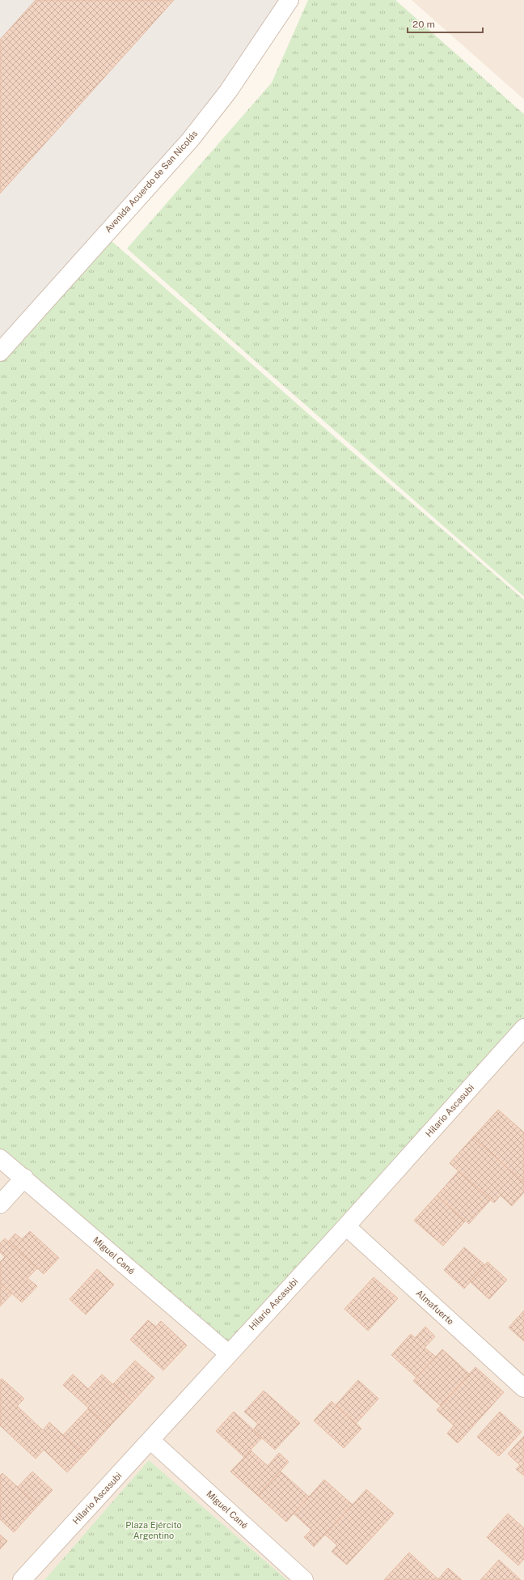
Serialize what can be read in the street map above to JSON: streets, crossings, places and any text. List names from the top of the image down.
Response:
{
  "streets": {
    "street": [
      "Avenida Acuerdo de San Nicolás",
      "Hilario Ascasubi",
      "Miguel Cané",
      "Almafuerte"
    ]
  },
  "crossings": [
    ["Hilario Ascasubi", "Miguel Cané"],
    ["Hilario Ascasubi", "Almafuerte"]
  ],
  "parks": ["Plaza Ejército Argentino"],
  "scale_bar": "20 m"
}
